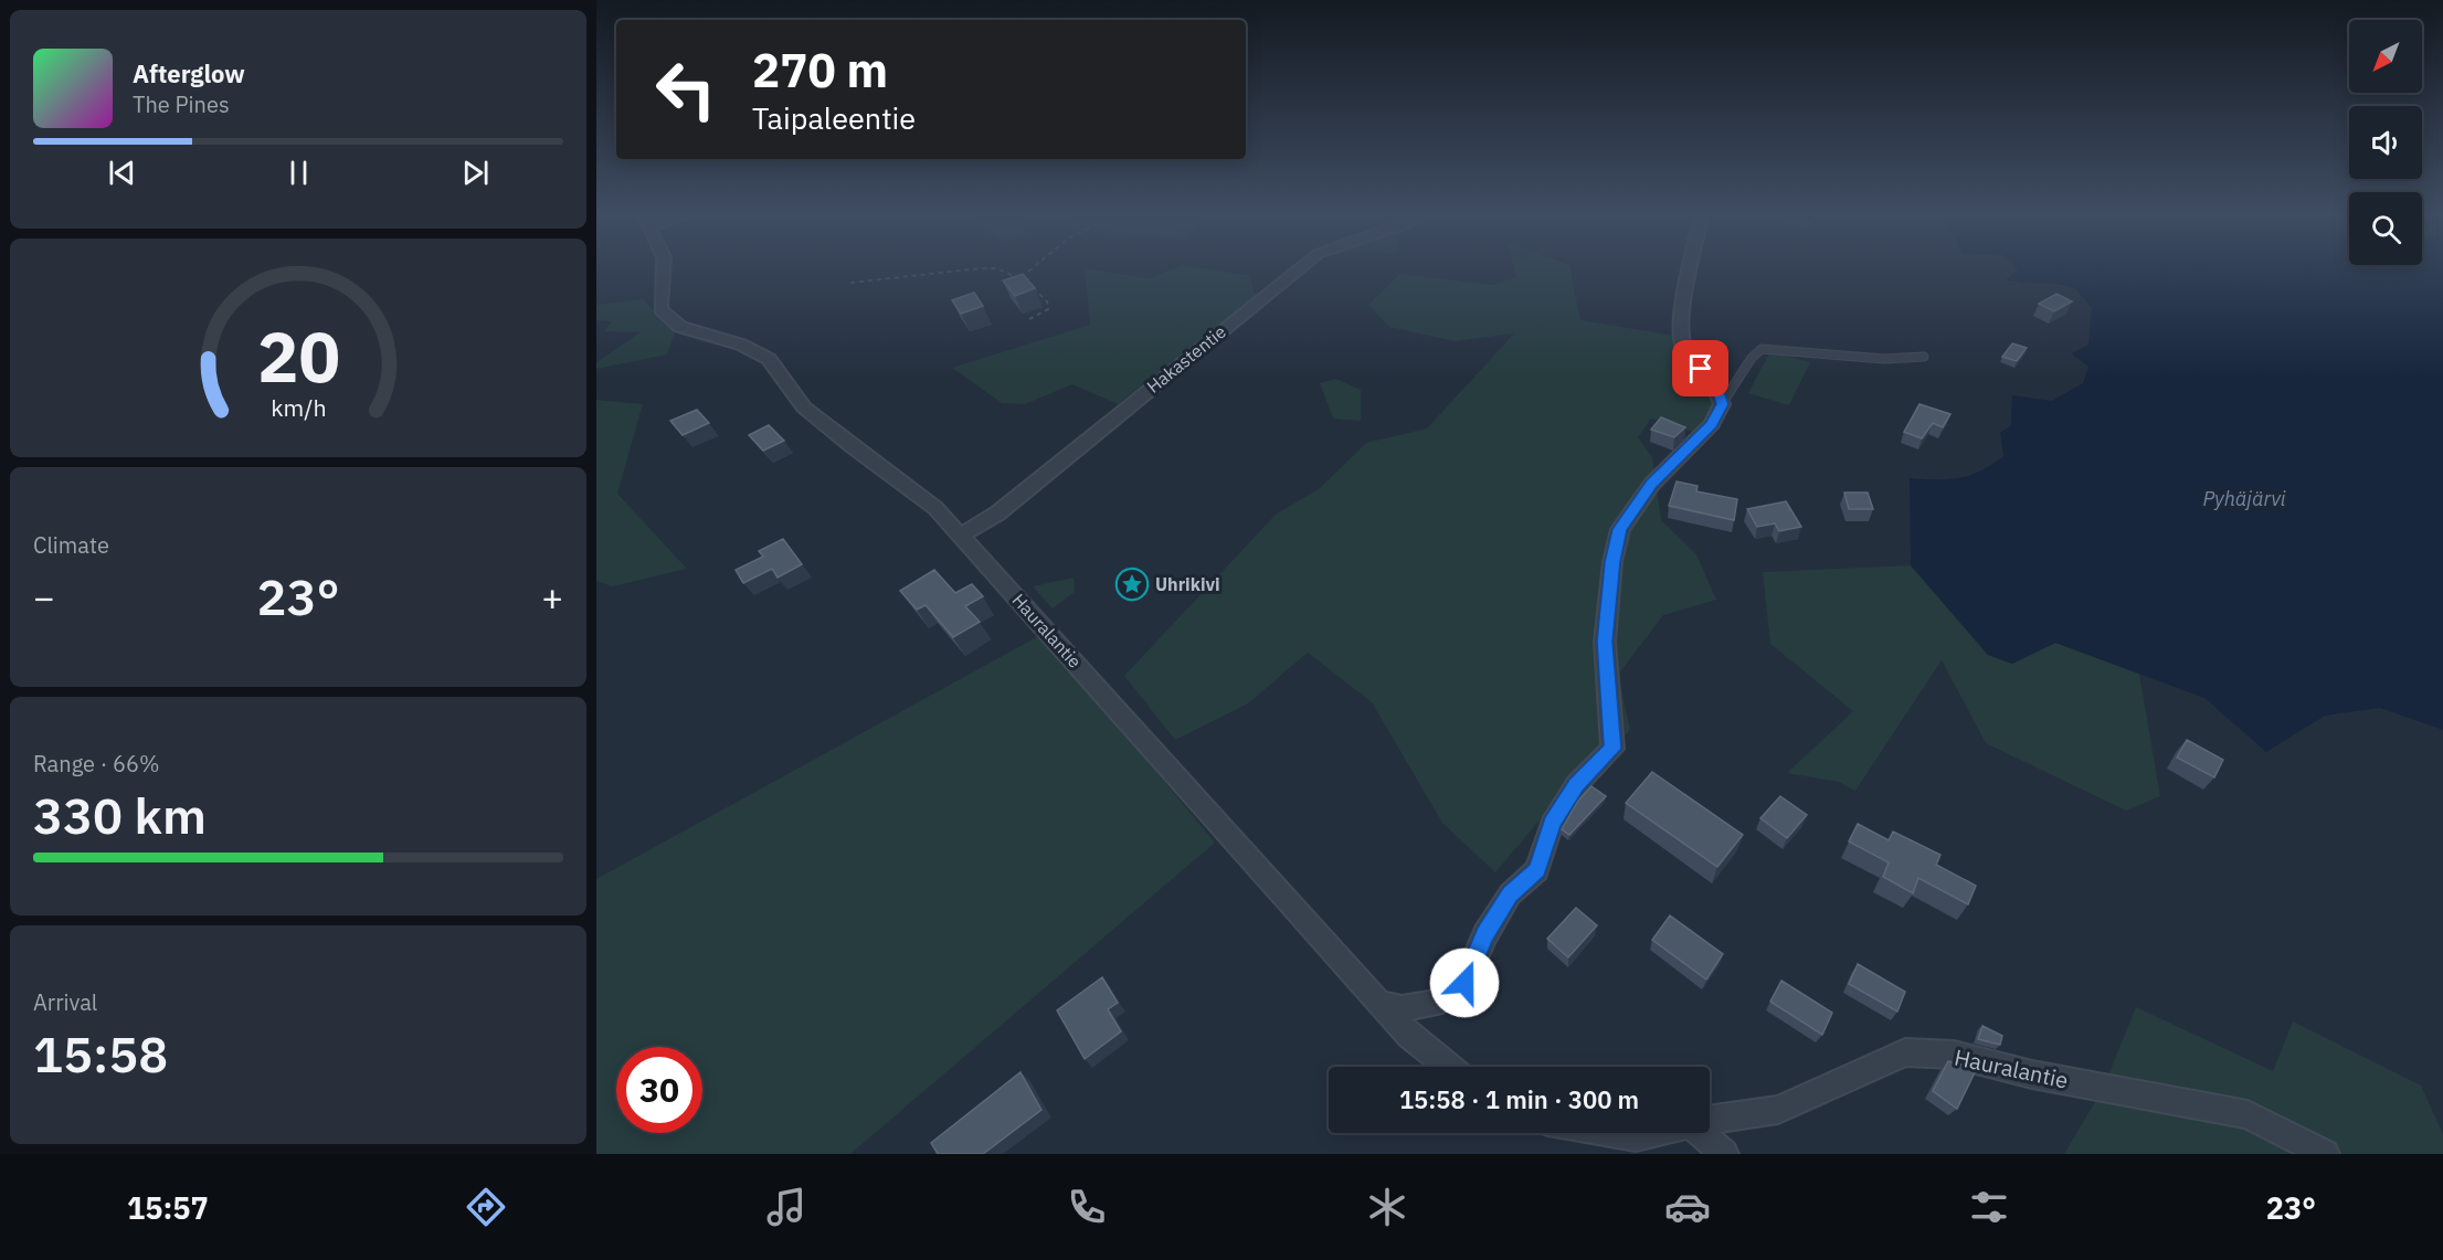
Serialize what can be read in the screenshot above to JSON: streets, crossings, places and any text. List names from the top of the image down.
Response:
{
  "streets": {
    "street": ["Hakastentie", "Hauralantie"]
  },
  "crossings": [
    ["Hakastentie", "Hauralantie"]
  ],
  "water": ["Pyhäjärvi"],
  "places": {
    "place": ["Uhrikivi"]
  },
  "north": "bottom left",
  "page": {
    "turn": ["270 m", "Taipaleentie"],
    "song": ["Afterglow", "The Pines"],
    "tile": [
      "Climate",
      ["Range · 66%", "330 km"],
      ["Arrival", "15:58"]
    ],
    "heat": ["−", "23°", "+"],
    "limit": "30",
    "trip": "15:58 · 1 min · 300 m",
    "tabs": ["15:57", "23°"],
    "gauge": ["20", "km/h"]
  }
}
